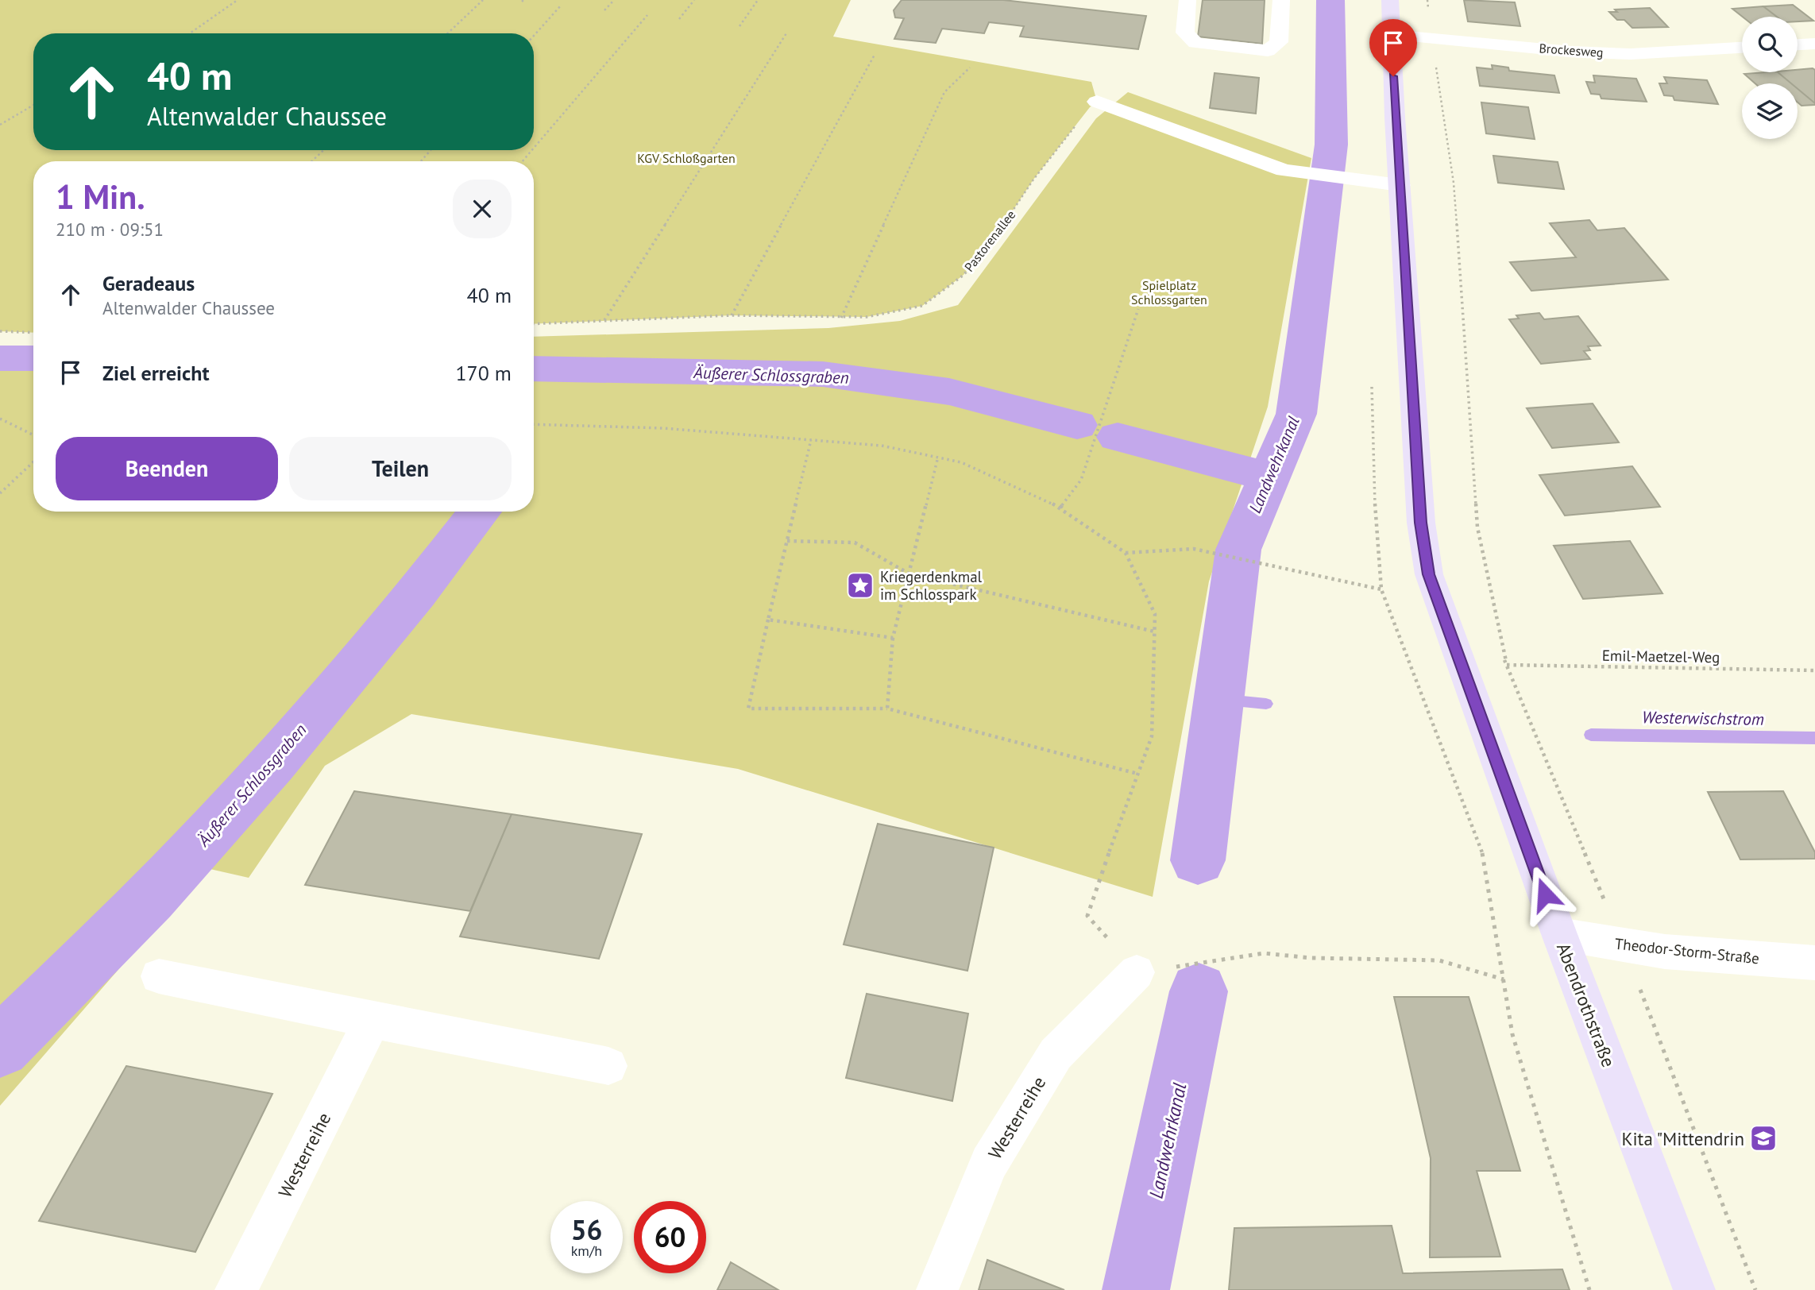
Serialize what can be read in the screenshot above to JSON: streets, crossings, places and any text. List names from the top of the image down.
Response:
{
  "streets": {
    "main road": ["Abendrothstraße"],
    "street": ["Brockesweg", "Theodor-Storm-Straße", "Westerreihe"],
    "path": ["Pastorenallee", "Emil-Maetzel-Weg"]
  },
  "crossings": [
    ["Brockesweg", "Emil-Maetzel-Weg"],
    ["Brockesweg", "Abendrothstraße"],
    ["Theodor-Storm-Straße", "Abendrothstraße"]
  ],
  "water": ["Äußerer Schlossgraben", "Landwehrkanal", "Westerwischstrom"],
  "parks": ["KGV Schloßgarten", "Spielplatz Schlossgarten"],
  "places": {
    "place": ["Kriegerdenkmal im Schlosspark"],
    "school or university": ["Kita \"Mittendrin"]
  },
  "page": {
    "turn": ["40 m", "Altenwalder Chaussee"],
    "heading": ["1 Min.", "210 m · 09:51"],
    "list": [
      {
        "name": "Geradeaus",
        "note": "Altenwalder Chaussee",
        "value": "40 m"
      },
      {
        "name": "Ziel erreicht",
        "value": "170 m"
      }
    ],
    "buttons": ["Beenden", "Teilen"],
    "speed": "56 km/h",
    "limit": "60"
  }
}
